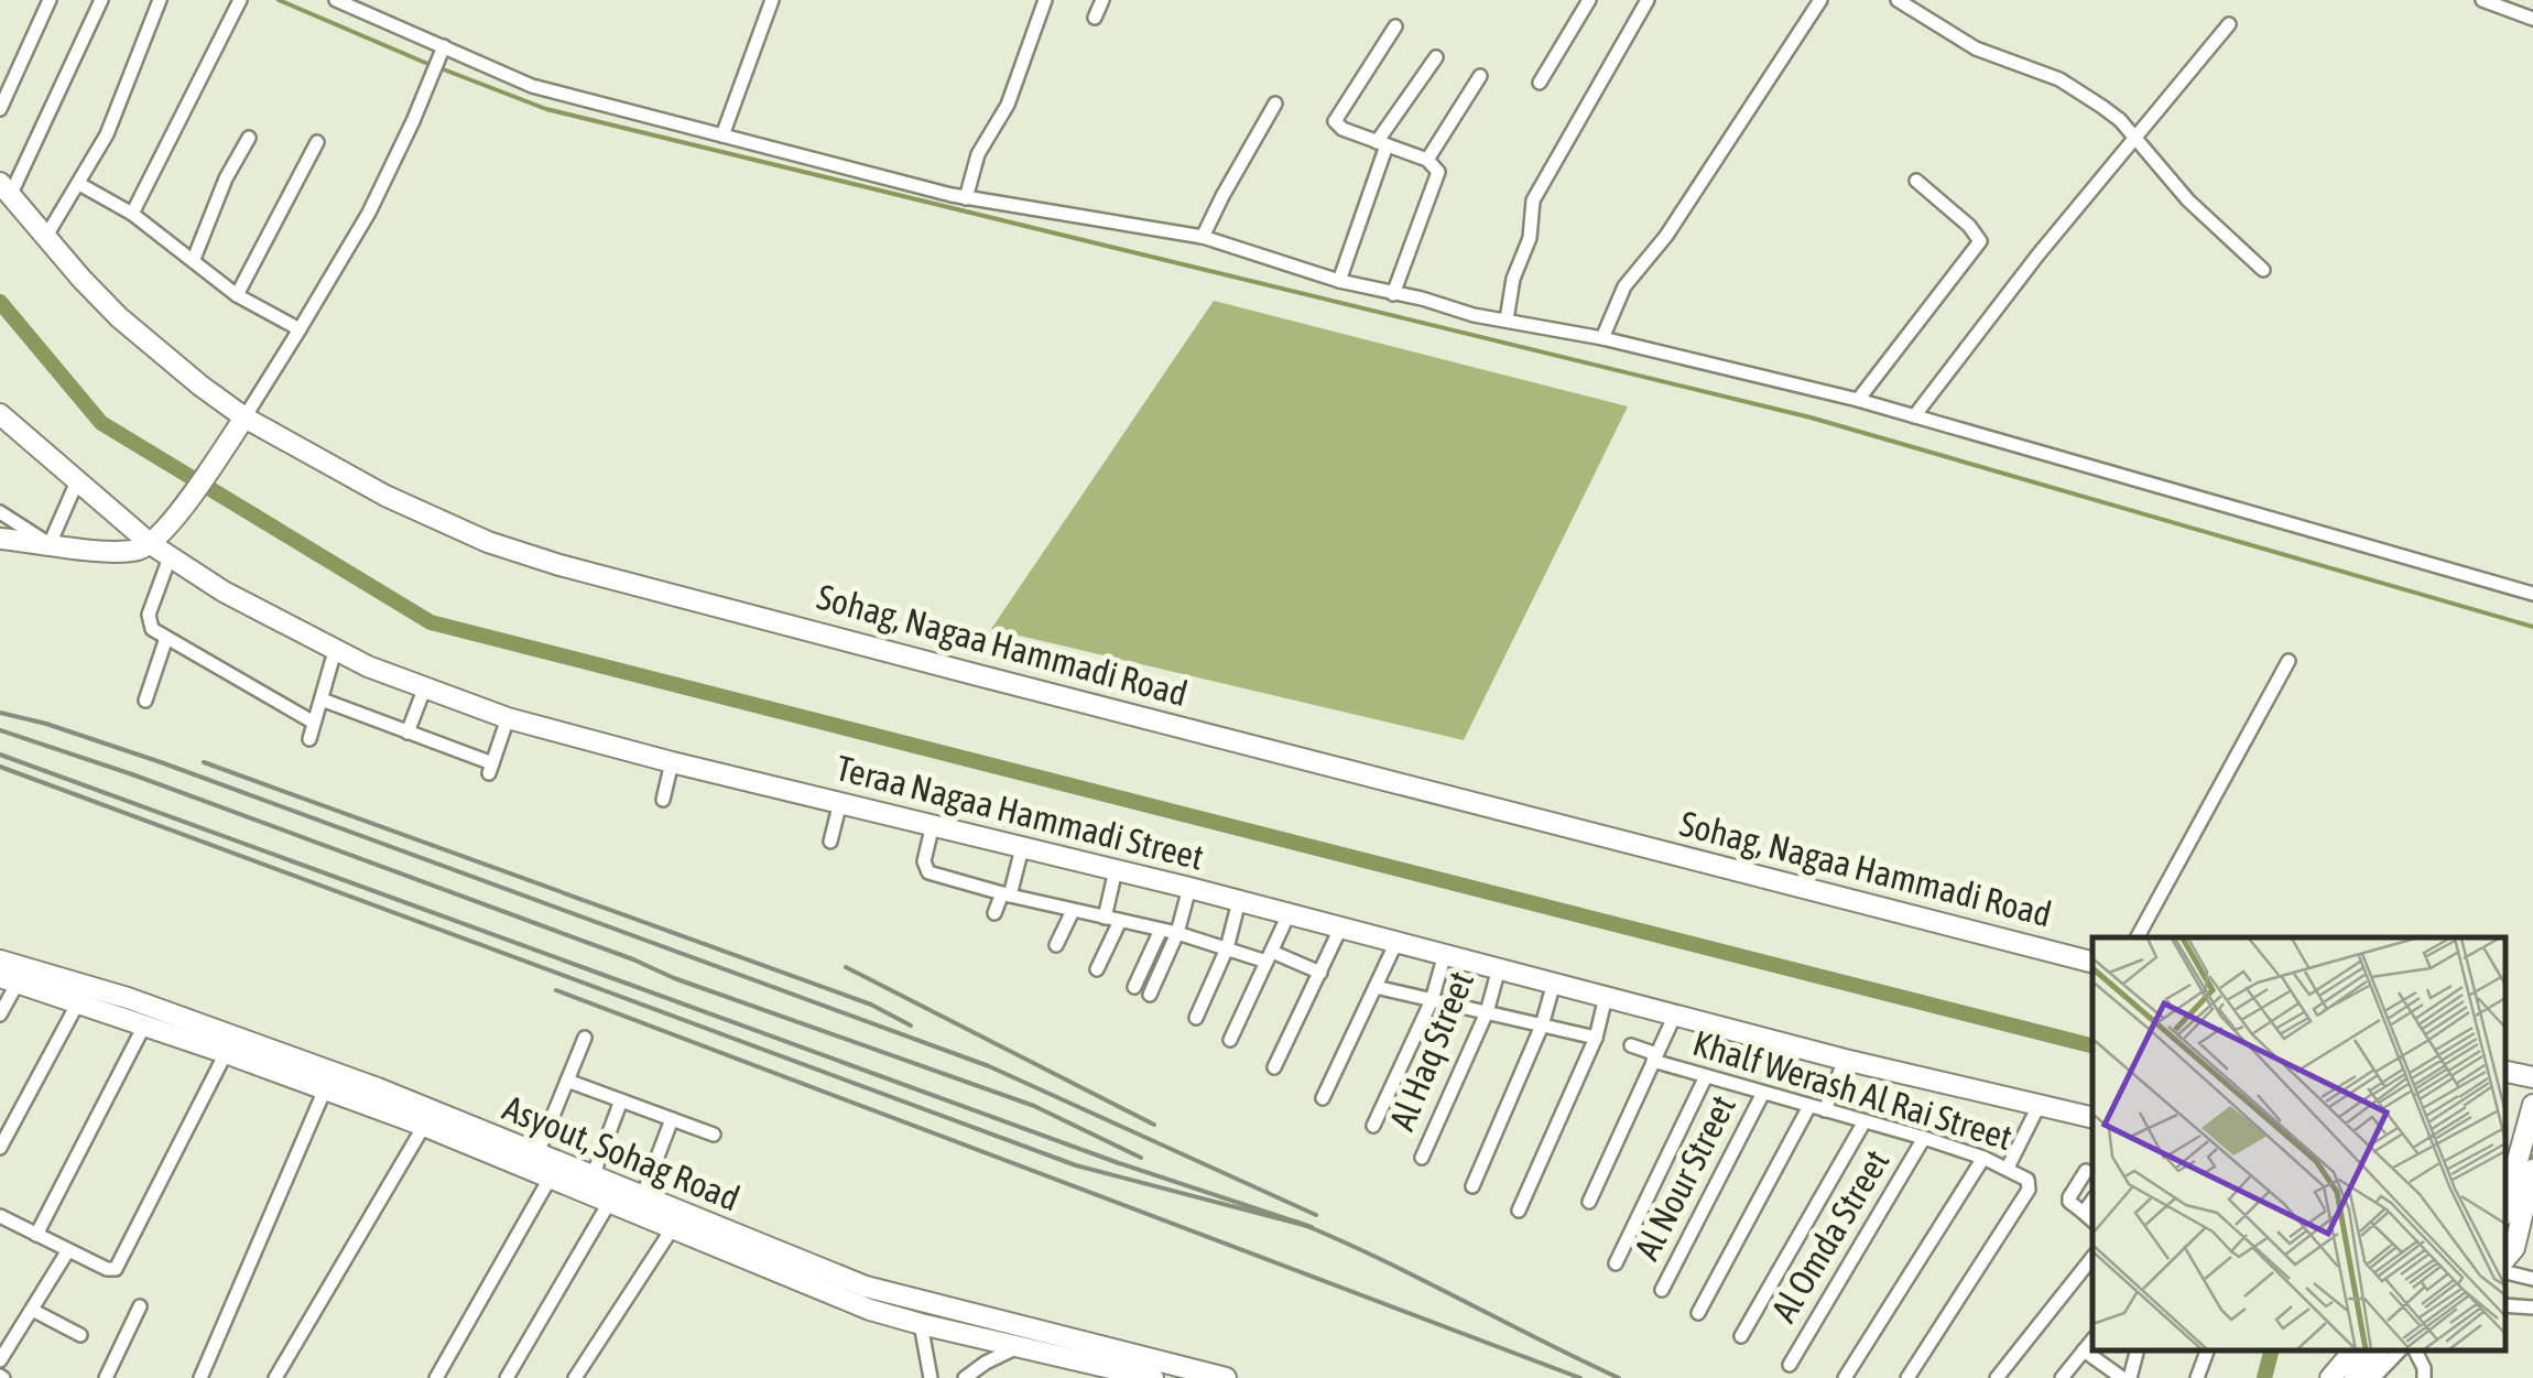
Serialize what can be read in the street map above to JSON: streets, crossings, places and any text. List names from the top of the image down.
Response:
{
  "streets": {
    "main road": ["Sohag, Nagaa Hammadi Road", "Teraa Nagaa Hammadi Street", "Asyout, Sohag Road"],
    "street": [
      "Al Haq Street",
      "Khalf Werash Al Rai Street",
      "Al Nour Street",
      "Al Omda Street"
    ]
  },
  "crossings": [
    ["Teraa Nagaa Hammadi Street", "Al Haq Street"],
    ["Khalf Werash Al Rai Street", "Al Nour Street"],
    ["Khalf Werash Al Rai Street", "Al Omda Street"]
  ]
}
